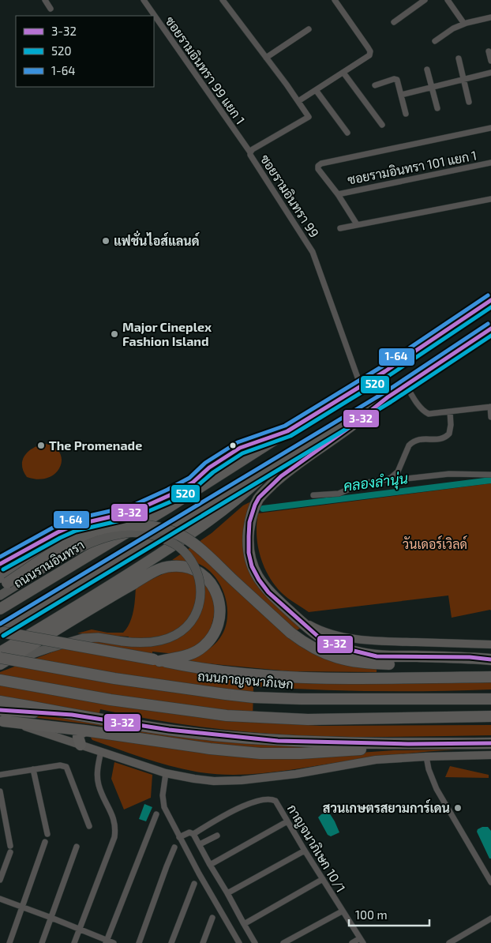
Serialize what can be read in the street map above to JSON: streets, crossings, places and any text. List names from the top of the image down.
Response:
{
  "streets": {
    "highway": ["ถนนรามอินทรา", "ถนนกาญจนาภิเษก"],
    "street": [
      "ซอยรามอินทรา 99 แยก 1",
      "ซอยรามอินทรา 101 แยก 1",
      "ซอยรามอินทรา 99",
      "กาญจนาภิเษก 10/1"
    ]
  },
  "crossings": [
    ["ซอยรามอินทรา 99 แยก 1", "ซอยรามอินทรา 99"],
    ["ซอยรามอินทรา 99", "ถนนรามอินทรา"]
  ],
  "water": ["คลองลำนุ่น"],
  "parks": ["วันเดอร์เวิลด์"],
  "places": [
    "แฟชั่นไอส์แลนด์",
    "Major Cineplex Fashion Island",
    "The Promenade",
    "สวนเกษตรสยามการ์เดน"
  ],
  "lines": ["transit line 1-64", "transit line 3-32", "transit line 520"],
  "legend": ["3-32", "520", "1-64"],
  "scale_bar": "100 m"
}
